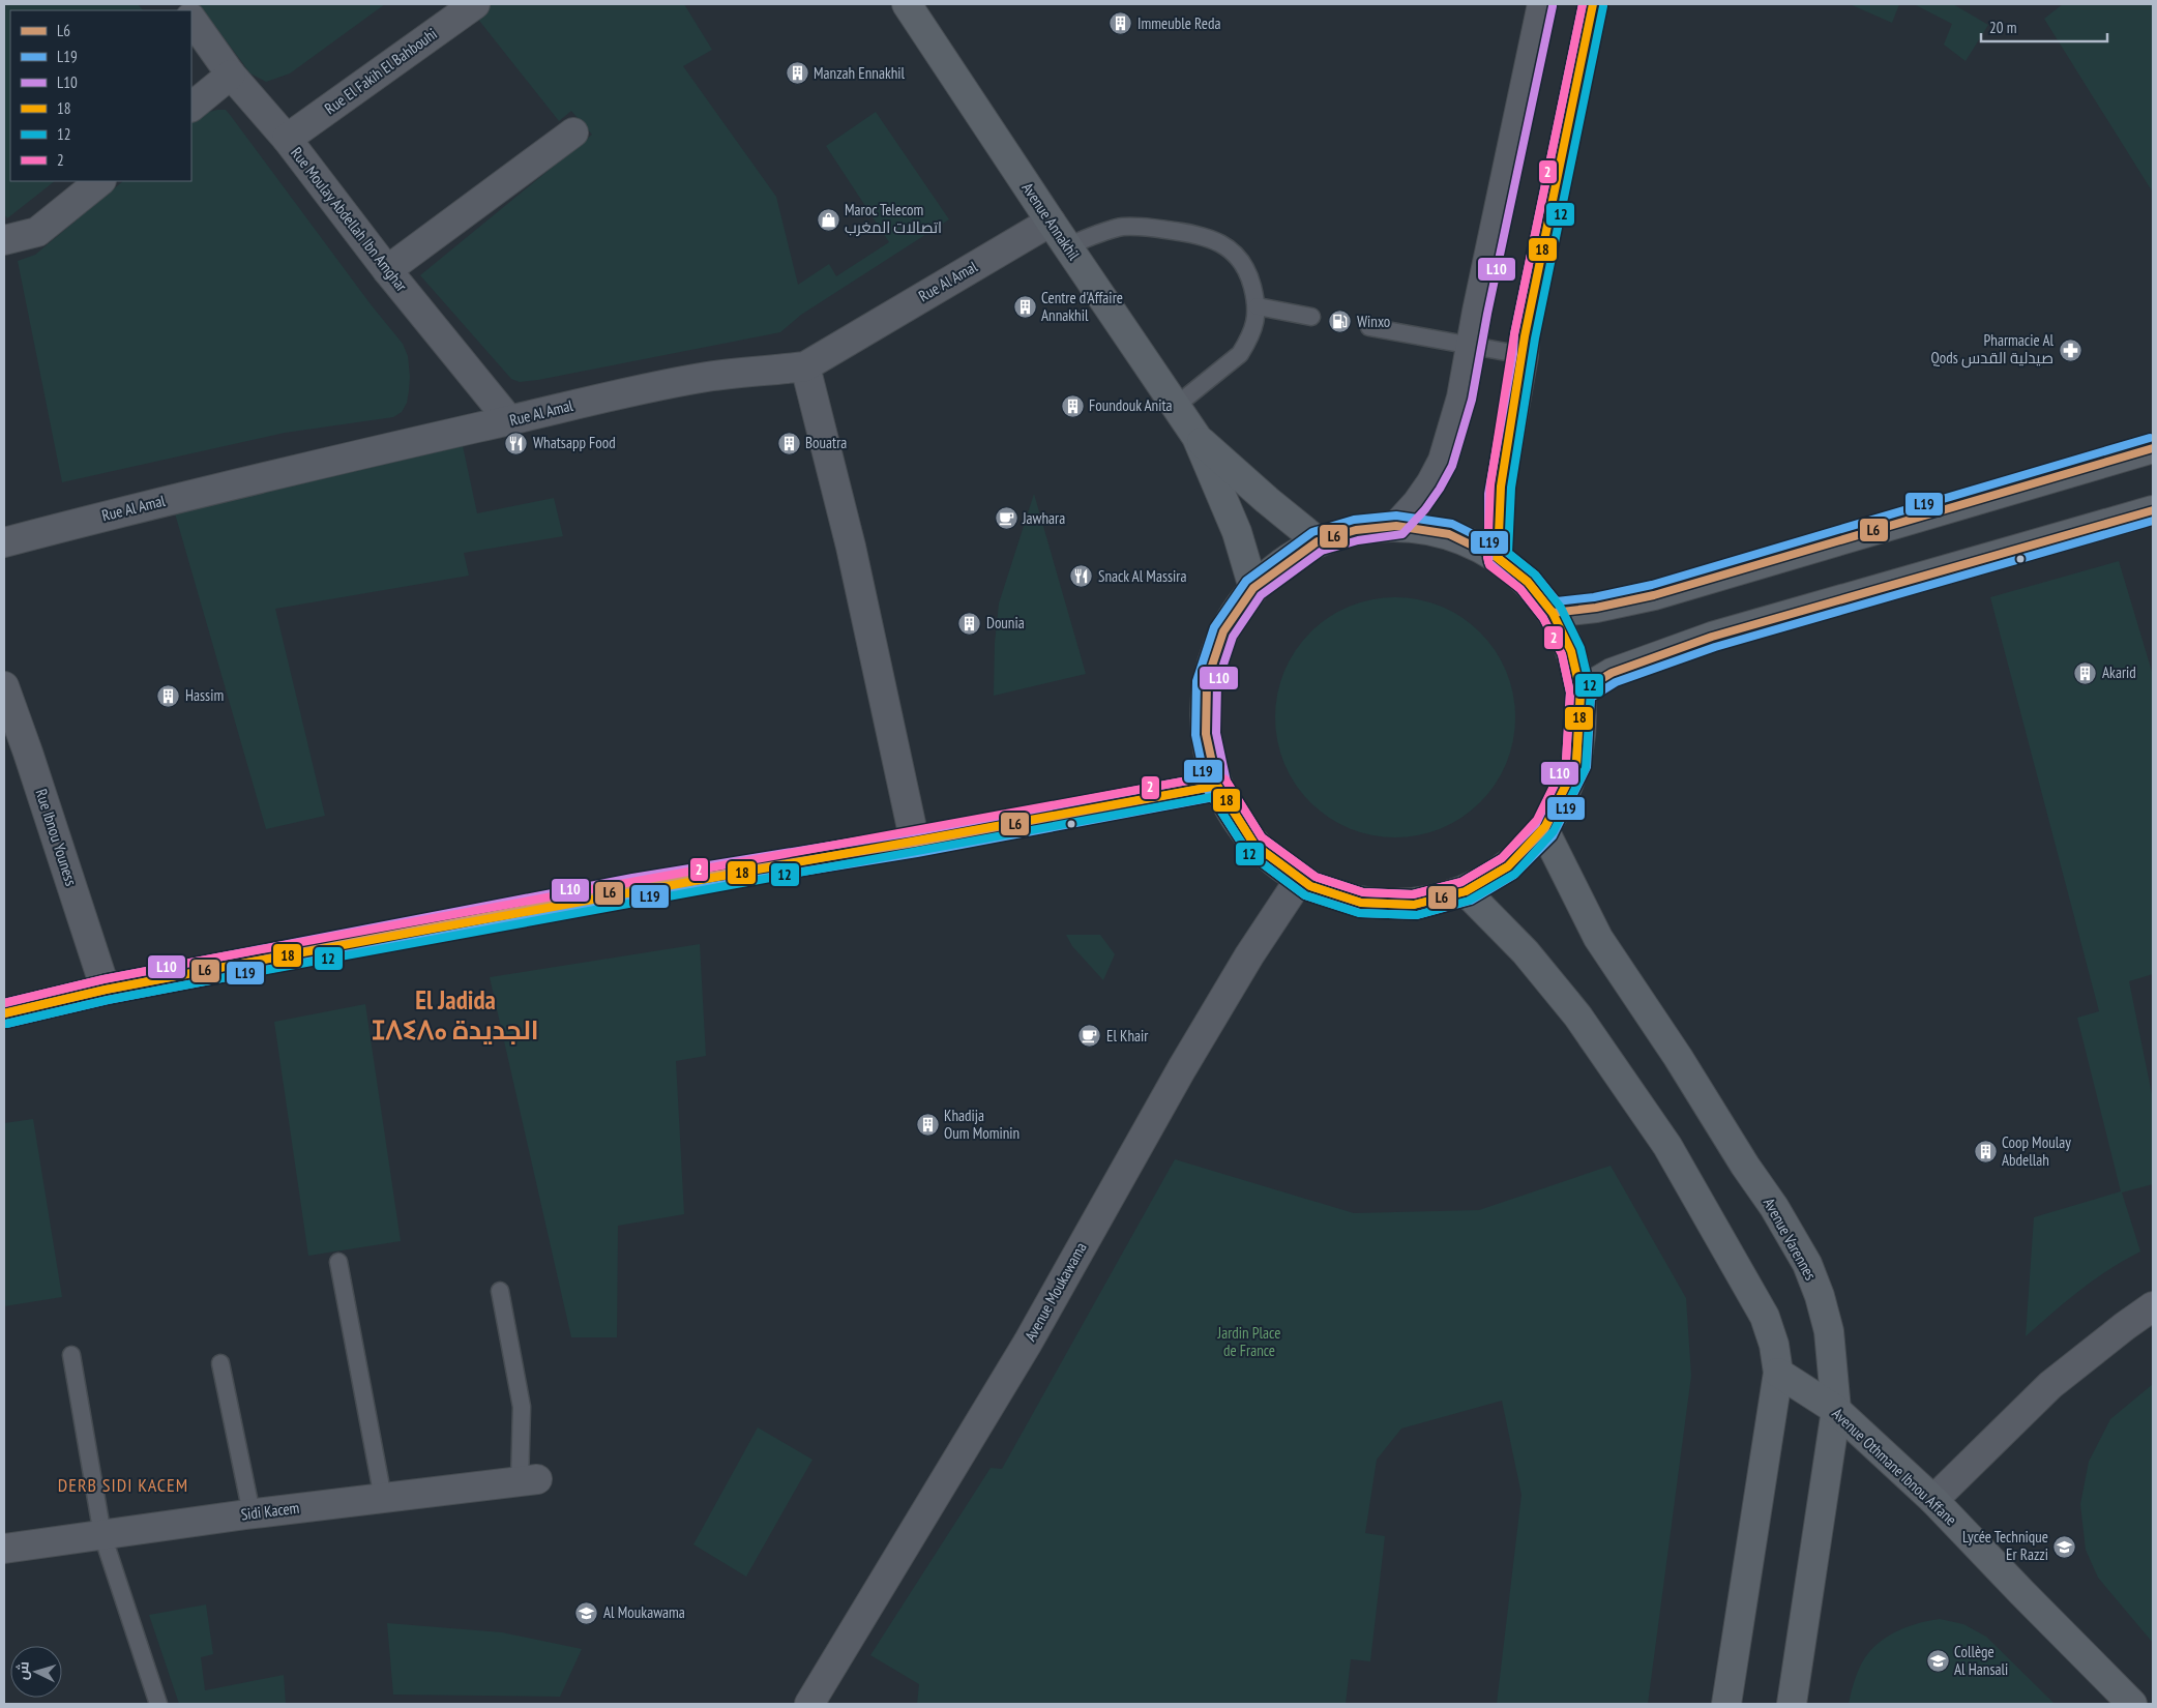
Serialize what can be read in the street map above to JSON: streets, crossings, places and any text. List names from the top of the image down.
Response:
{
  "streets": {
    "main road": ["Avenue Annakhil", "Avenue Varennes", "Avenue Othmane Ibnou Affane"],
    "street": [
      "Rue El Fakih El Bahbouhi",
      "Rue Moulay Abdellah Ibn Amghar",
      "Rue Al Amal",
      "Rue Ibnou Youness",
      "Avenue Moukawama",
      "Sidi Kacem"
    ]
  },
  "crossings": [
    ["Rue El Fakih El Bahbouhi", "Rue Moulay Abdellah Ibn Amghar"],
    ["Rue Moulay Abdellah Ibn Amghar", "Rue Al Amal"],
    ["Avenue Annakhil", "Rue Al Amal"],
    ["Avenue Varennes", "Avenue Othmane Ibnou Affane"]
  ],
  "districts": ["El Jadida ⵊⴷⵉⴷⴰ الجديدة", "DERB SIDI KACEM"],
  "parks": ["Jardin Place de France"],
  "places": {
    "building": [
      "Immeuble Reda",
      "Manzah Ennakhil",
      "Centre d'Affaire Annakhil",
      "Foundouk Anita",
      "Bouatra",
      "Dounia",
      "Akarid",
      "Hassim",
      "Khadija Oum Mominin",
      "Coop Moulay Abdellah"
    ],
    "shop": ["Maroc Telecom اتصالات المغرب"],
    "fuel station": ["Winxo"],
    "pharmacy": ["Pharmacie Al Qods صيدلية القدس"],
    "restaurant": ["Whatsapp Food", "Snack Al Massira"],
    "cafe": ["Jawhara", "El Khair"],
    "school or university": ["Lycée Technique Er Razzi", "Al Moukawama", "Collège Al Hansali"]
  },
  "lines": [
    "transit line L10",
    "transit line 18",
    "transit line 2",
    "transit line 12",
    "transit line L19",
    "transit line L6"
  ],
  "legend": [
    "L6",
    "L19",
    "L10",
    "18",
    "12",
    "2"
  ],
  "scale_bar": "20 m",
  "north": "left"
}
